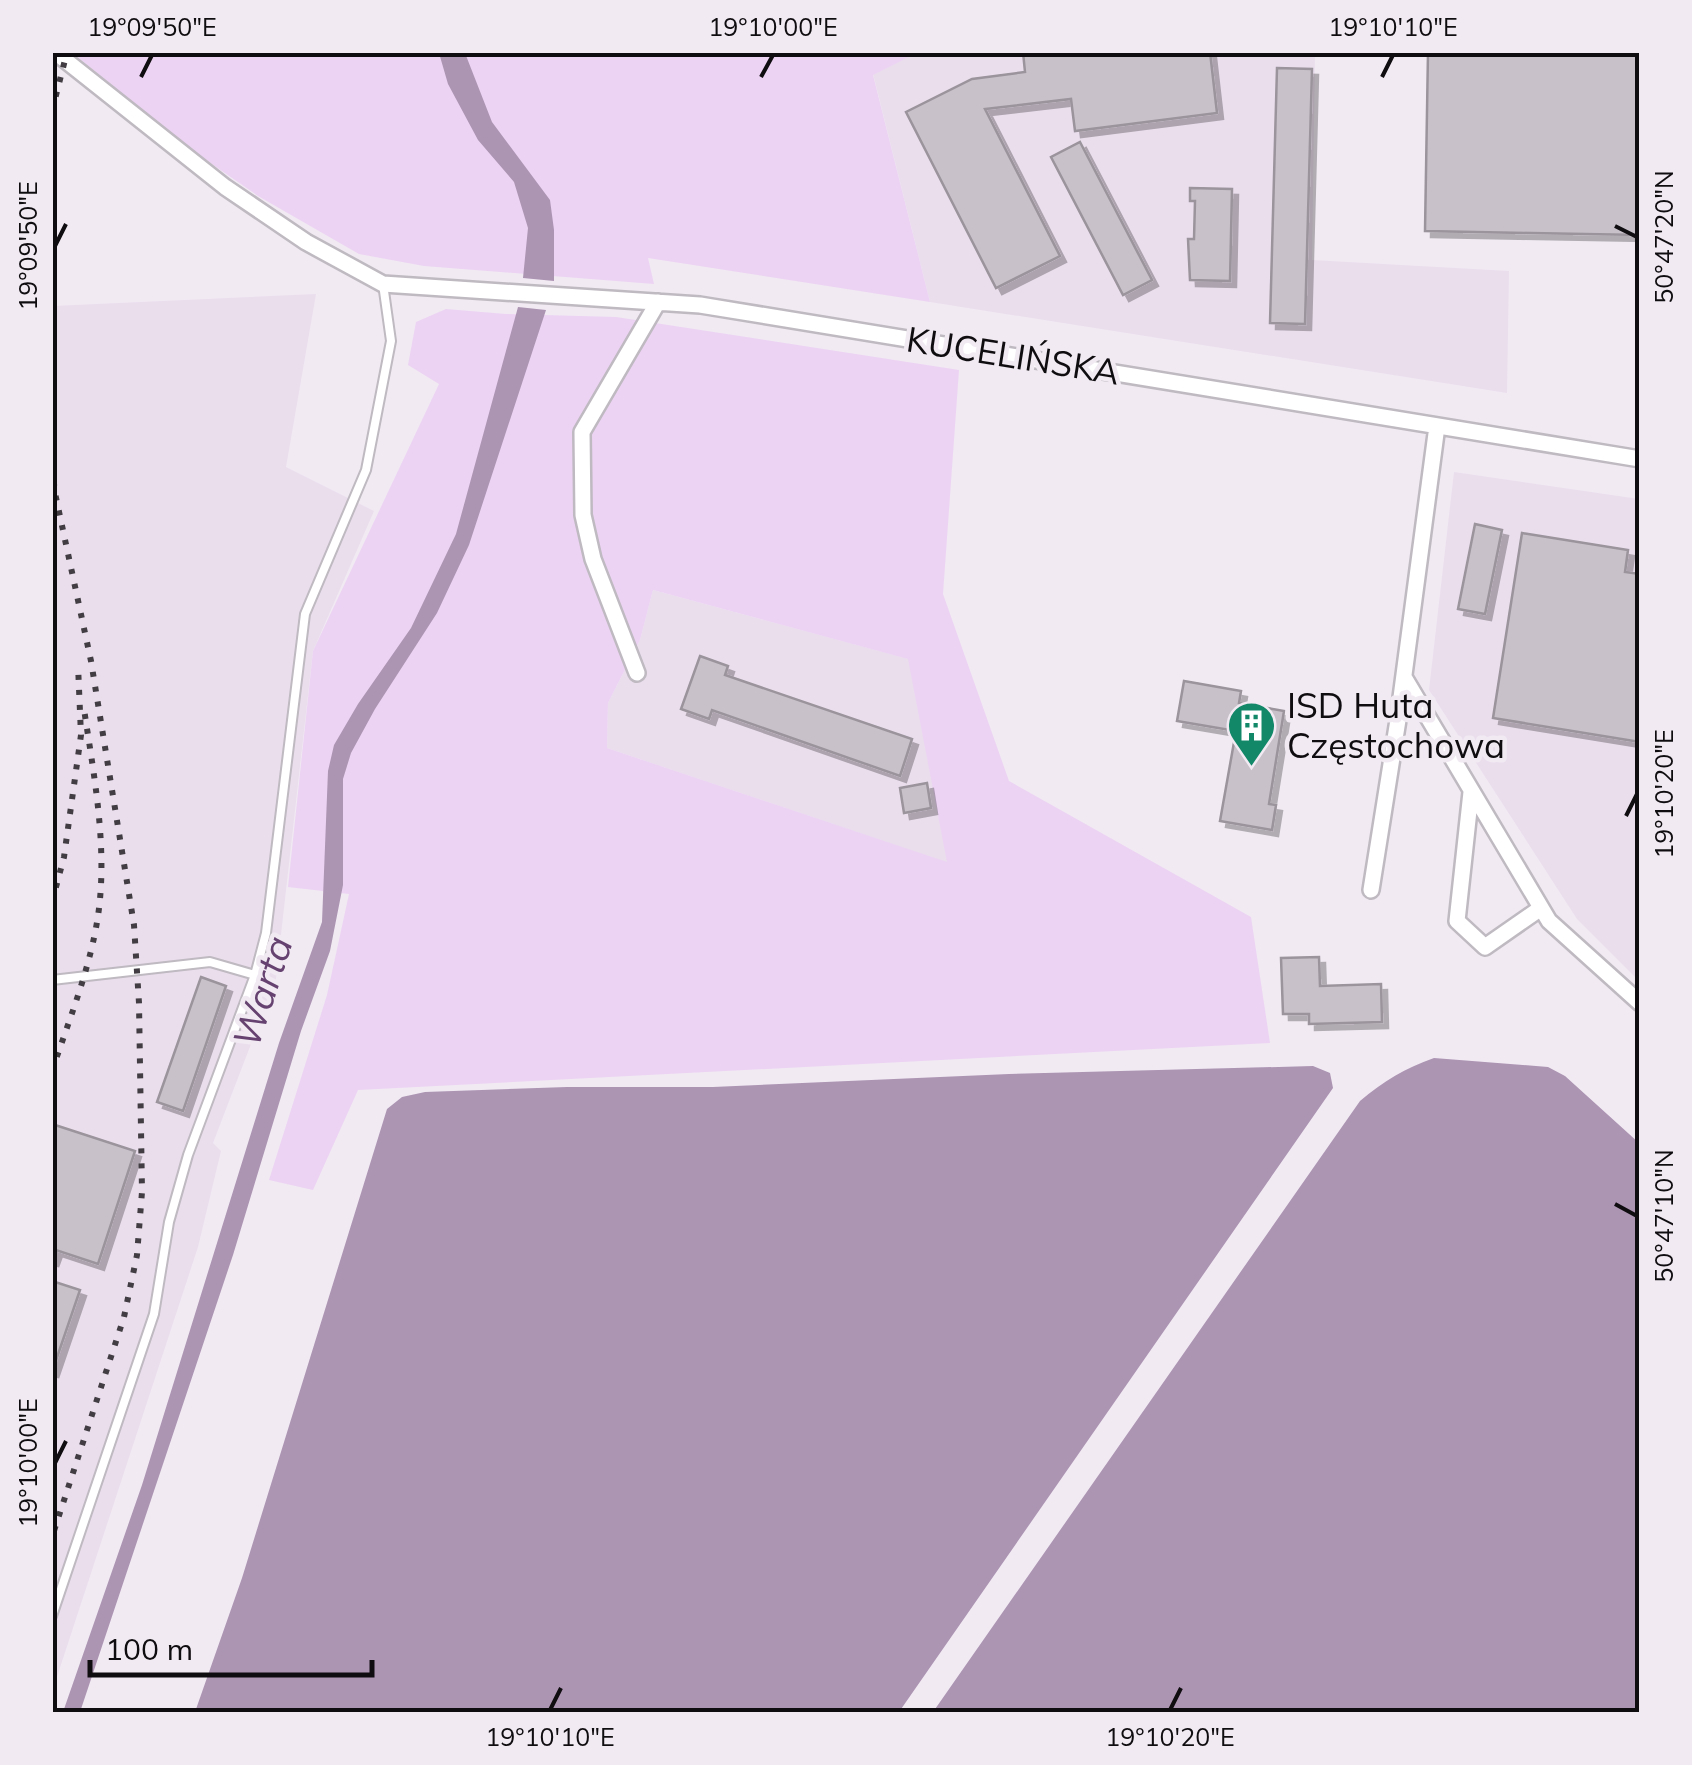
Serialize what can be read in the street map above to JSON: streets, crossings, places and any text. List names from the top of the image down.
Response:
{
  "streets": {
    "street": ["KUCELIŃSKA"]
  },
  "water": ["Warta"],
  "places": {
    "building": ["ISD Huta Częstochowa"]
  },
  "scale_bar": "100 m",
  "coordinates": [
    "19°09'50\"E",
    "19°10'00\"E",
    "19°10'10\"E",
    "50°47'20\"N",
    "19°10'20\"E",
    "50°47'10\"N"
  ]
}
